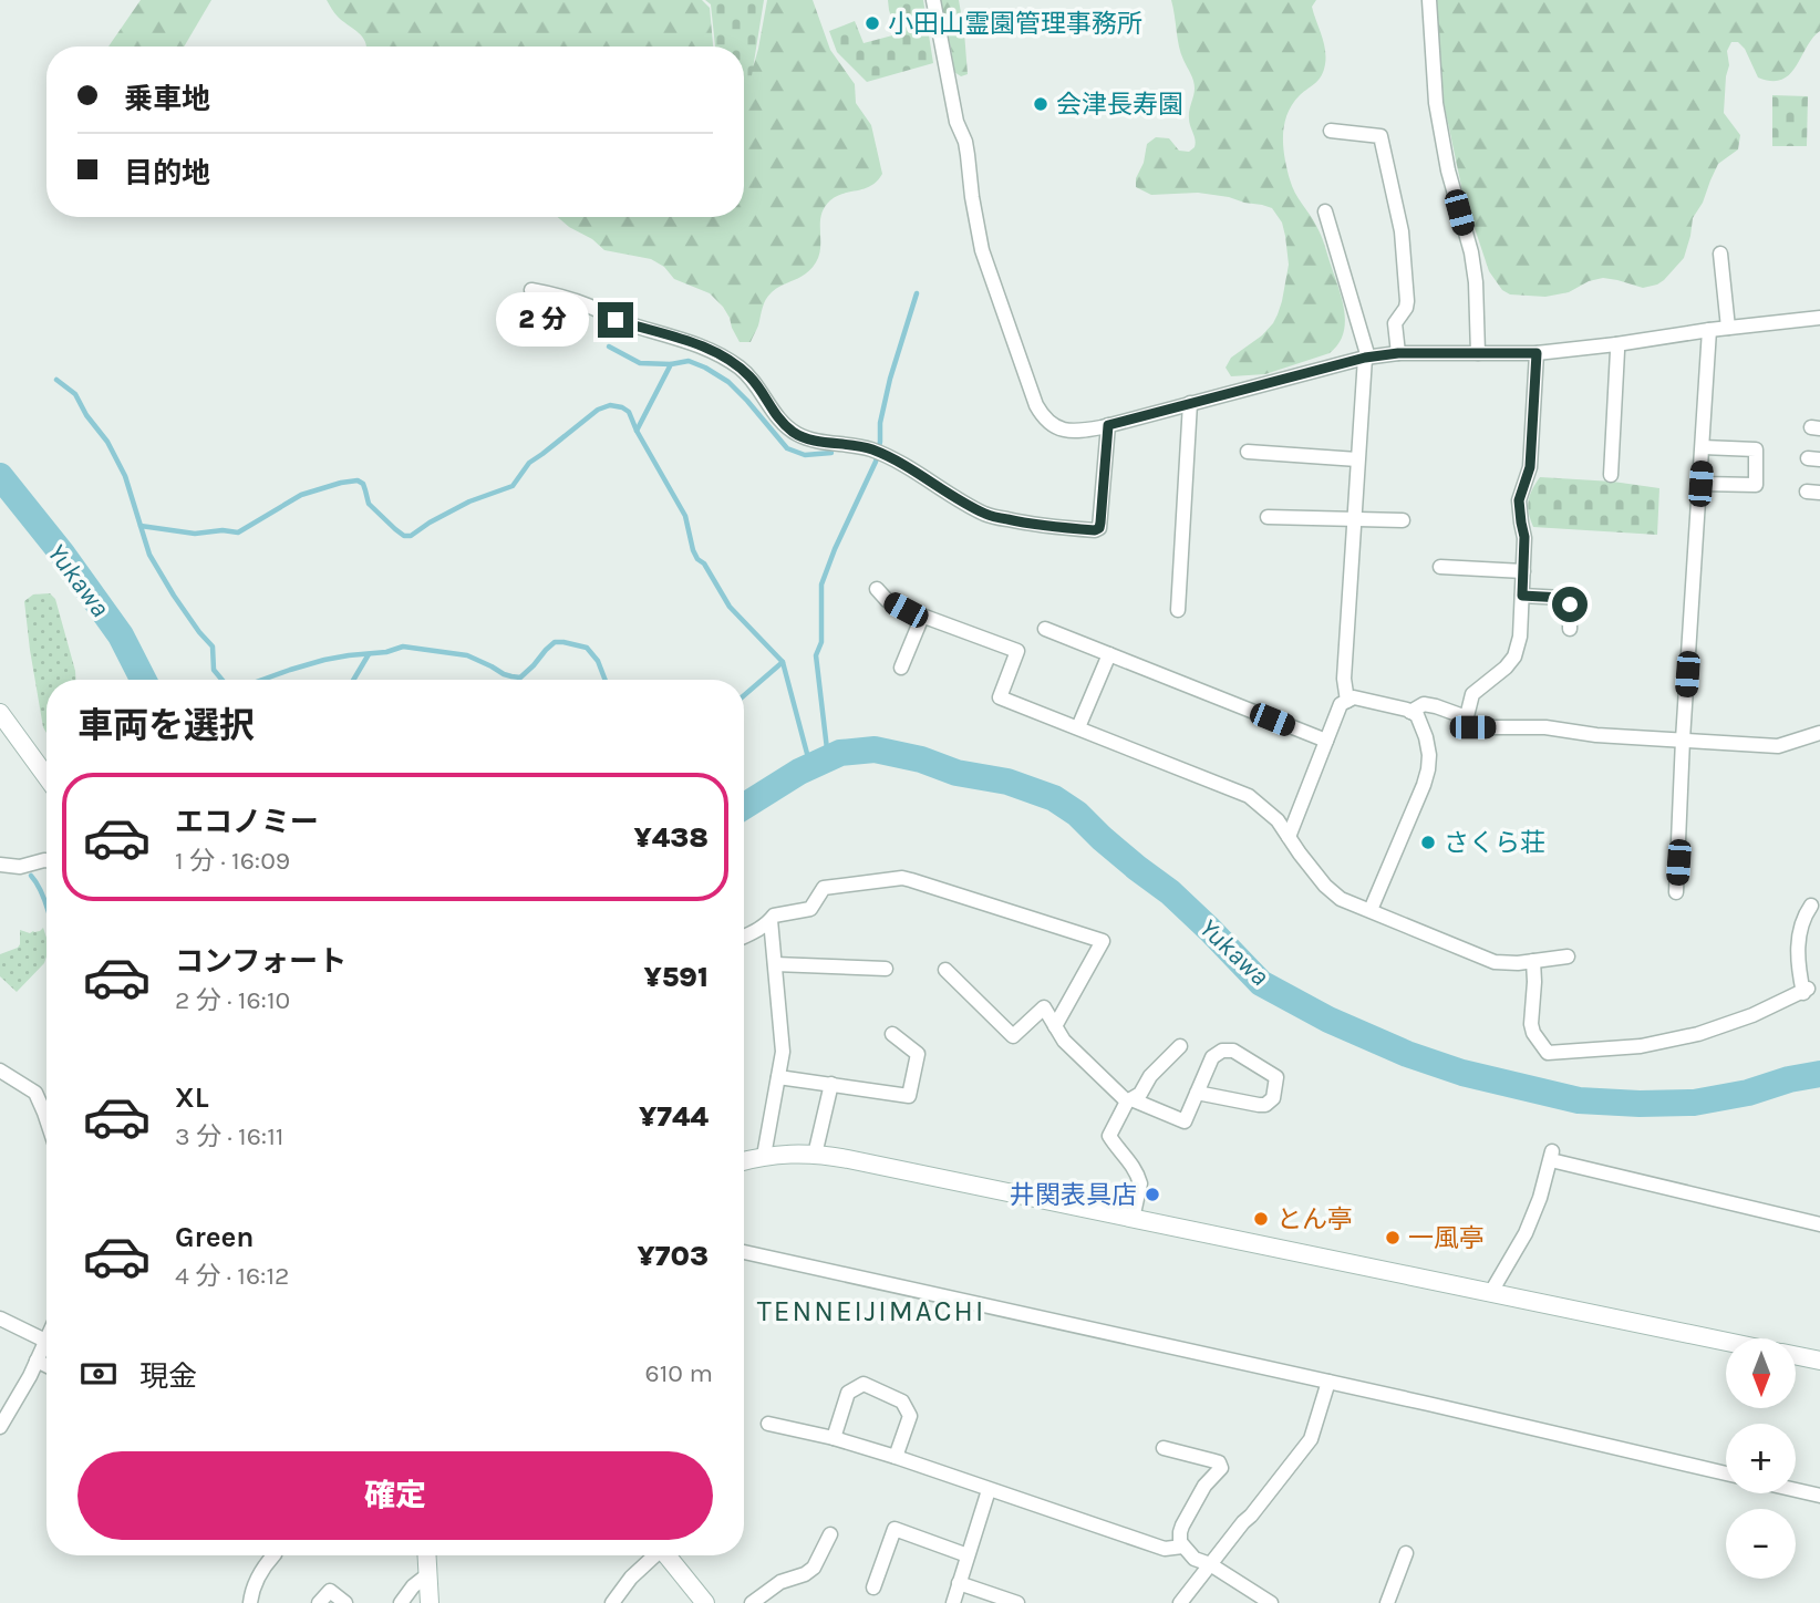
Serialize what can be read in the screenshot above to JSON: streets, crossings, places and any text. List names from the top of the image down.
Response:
{
  "districts": ["TENNEIJIMACHI"],
  "water": ["Yukawa"],
  "places": [
    "小田山霊園管理事務所",
    "会津長寿園",
    "さくら荘",
    "井関表具店",
    "とん亭",
    "一風亭"
  ],
  "north": "bottom",
  "page": {
    "banner": ["乗車地", "目的地"],
    "bubble": "2 分",
    "heading": "車両を選択",
    "list": [
      {
        "name": "エコノミー",
        "note": "1 分 · 16:09",
        "value": "¥438"
      },
      {
        "name": "コンフォート",
        "note": "2 分 · 16:10",
        "value": "¥591"
      },
      {
        "name": "XL",
        "note": "3 分 · 16:11",
        "value": "¥744"
      },
      {
        "name": "Green",
        "note": "4 分 · 16:12",
        "value": "¥703"
      }
    ],
    "pay": ["現金", "610 m"],
    "map_buttons": ["+", "−"],
    "buttons": "確定"
  }
}
